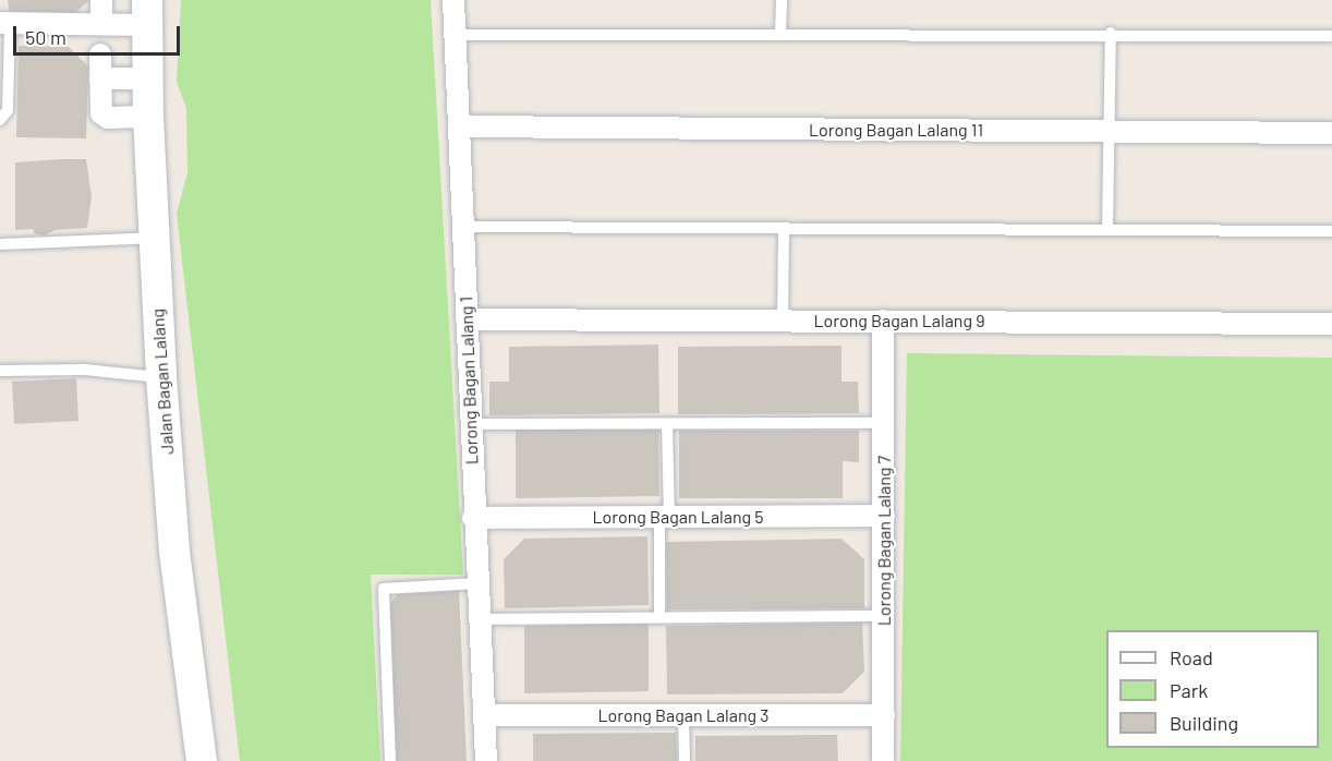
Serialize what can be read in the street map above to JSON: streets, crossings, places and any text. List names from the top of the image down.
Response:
{
  "streets": {
    "main road": ["Jalan Bagan Lalang"],
    "street": [
      "Lorong Bagan Lalang 11",
      "Lorong Bagan Lalang 9",
      "Lorong Bagan Lalang 1",
      "Lorong Bagan Lalang 5",
      "Lorong Bagan Lalang 7",
      "Lorong Bagan Lalang 3"
    ]
  },
  "crossings": [
    ["Lorong Bagan Lalang 11", "Lorong Bagan Lalang 1"],
    ["Lorong Bagan Lalang 9", "Lorong Bagan Lalang 1"],
    ["Lorong Bagan Lalang 9", "Lorong Bagan Lalang 7"],
    ["Lorong Bagan Lalang 1", "Lorong Bagan Lalang 5"],
    ["Lorong Bagan Lalang 1", "Lorong Bagan Lalang 3"],
    ["Lorong Bagan Lalang 5", "Lorong Bagan Lalang 7"],
    ["Lorong Bagan Lalang 7", "Lorong Bagan Lalang 3"]
  ],
  "legend": ["Road", "Park", "Building"],
  "scale_bar": "50 m"
}
